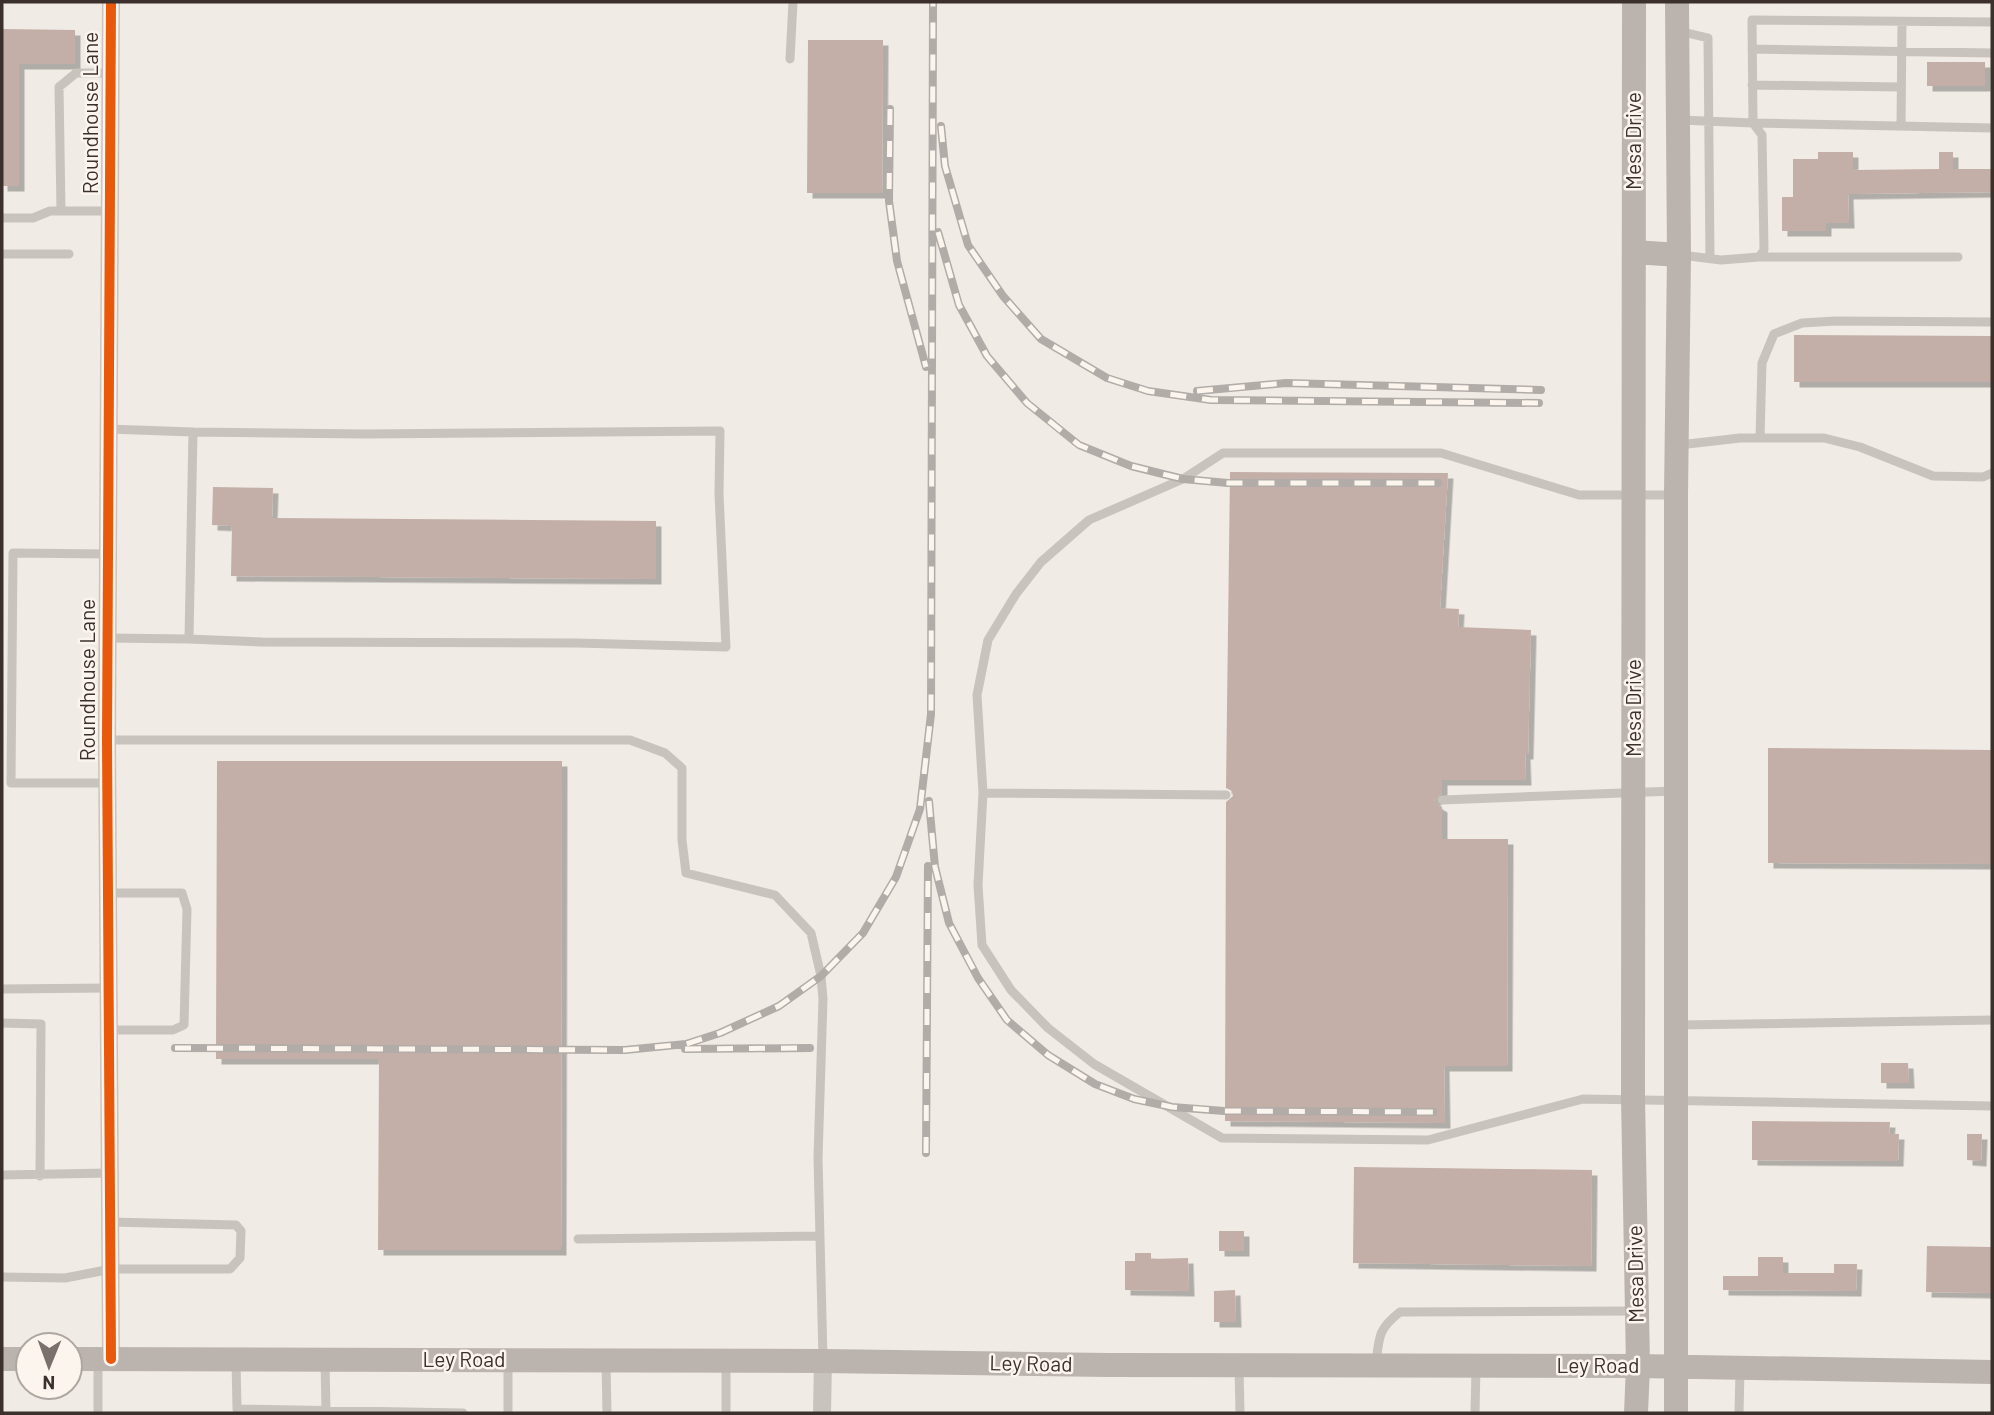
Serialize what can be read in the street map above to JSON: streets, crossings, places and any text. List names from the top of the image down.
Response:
{
  "streets": {
    "main road": ["Mesa Drive", "Ley Road"],
    "street": ["Roundhouse Lane"]
  },
  "crossings": [
    ["Roundhouse Lane", "Ley Road"],
    ["Mesa Drive", "Ley Road"]
  ],
  "north": "bottom"
}
